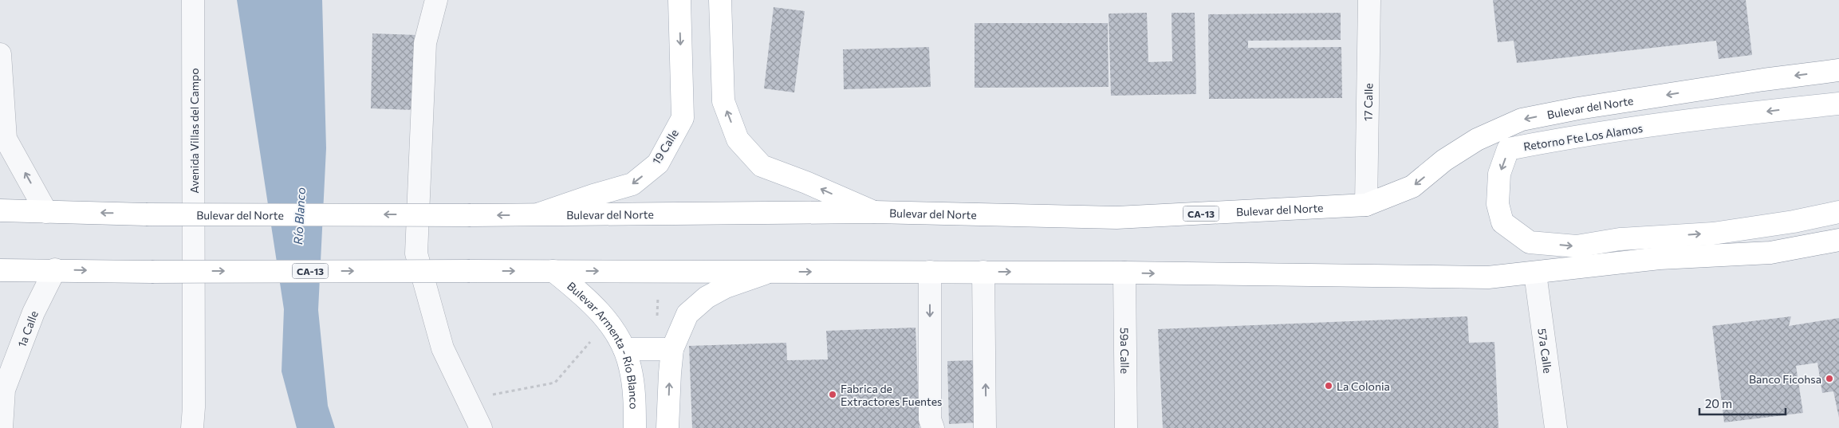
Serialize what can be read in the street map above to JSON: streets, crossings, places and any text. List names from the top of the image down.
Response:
{
  "streets": {
    "main road": [
      "Bulevar del Norte",
      "Retorno Fte Los Alamos",
      "19 Calle",
      "CA-13",
      "Bulevar Armenta - Río Blanco"
    ],
    "street": [
      "17 Calle",
      "Avenida Villas del Campo",
      "1a Calle",
      "59a Calle",
      "57a Calle"
    ]
  },
  "crossings": [
    ["17 Calle", "Bulevar del Norte"],
    ["Bulevar del Norte", "19 Calle"],
    ["CA-13", "1a Calle"],
    ["CA-13", "Bulevar Armenta - Río Blanco"],
    ["CA-13", "59a Calle"],
    ["CA-13", "57a Calle"]
  ],
  "one_way": ["19 Calle"],
  "water": ["Río Blanco"],
  "places": ["Banco Ficohsa", "La Colonia", "Fabrica de Extractores Fuentes"],
  "scale_bar": "20 m"
}
